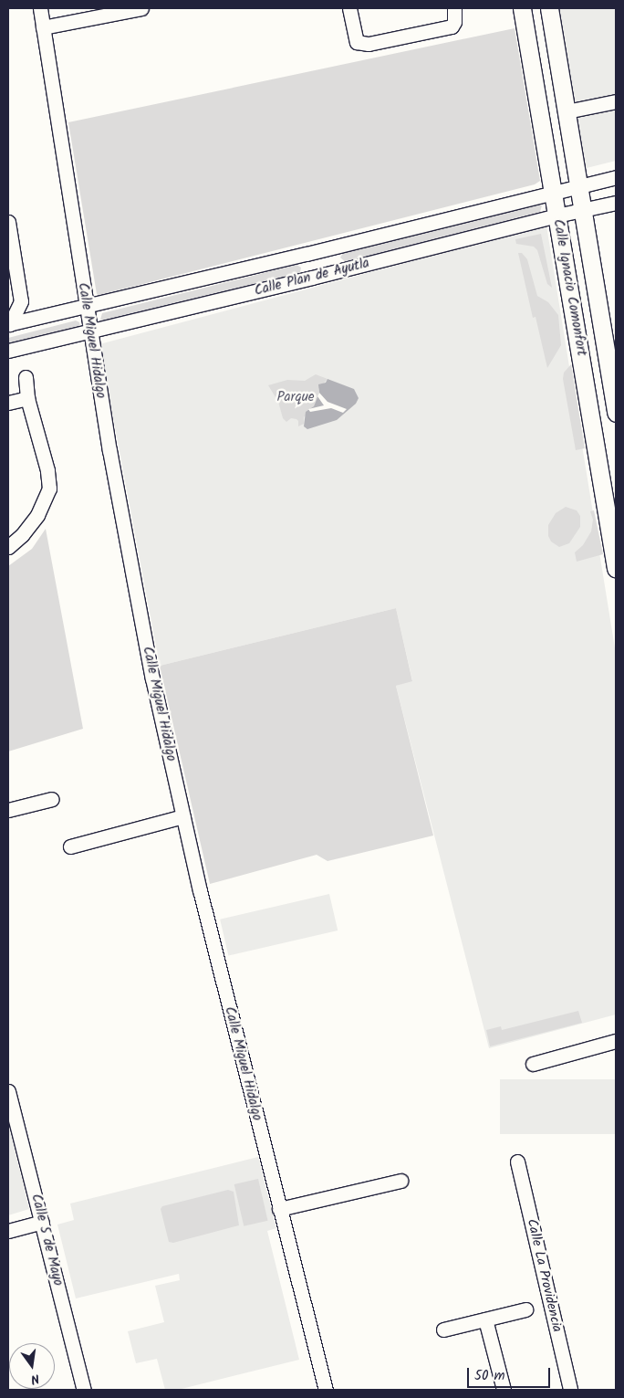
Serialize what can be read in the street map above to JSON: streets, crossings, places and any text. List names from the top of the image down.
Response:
{
  "streets": {
    "main road": ["Calle Ignacio Comonfort"],
    "street": [
      "Calle Plan de Ayutla",
      "Calle Miguel Hidalgo",
      "Calle 5 de Mayo",
      "Calle La Providencia"
    ]
  },
  "crossings": [
    ["Calle Plan de Ayutla", "Calle Ignacio Comonfort"],
    ["Calle Plan de Ayutla", "Calle Miguel Hidalgo"]
  ],
  "parks": ["Parque"],
  "scale_bar": "50 m",
  "north": "bottom"
}
